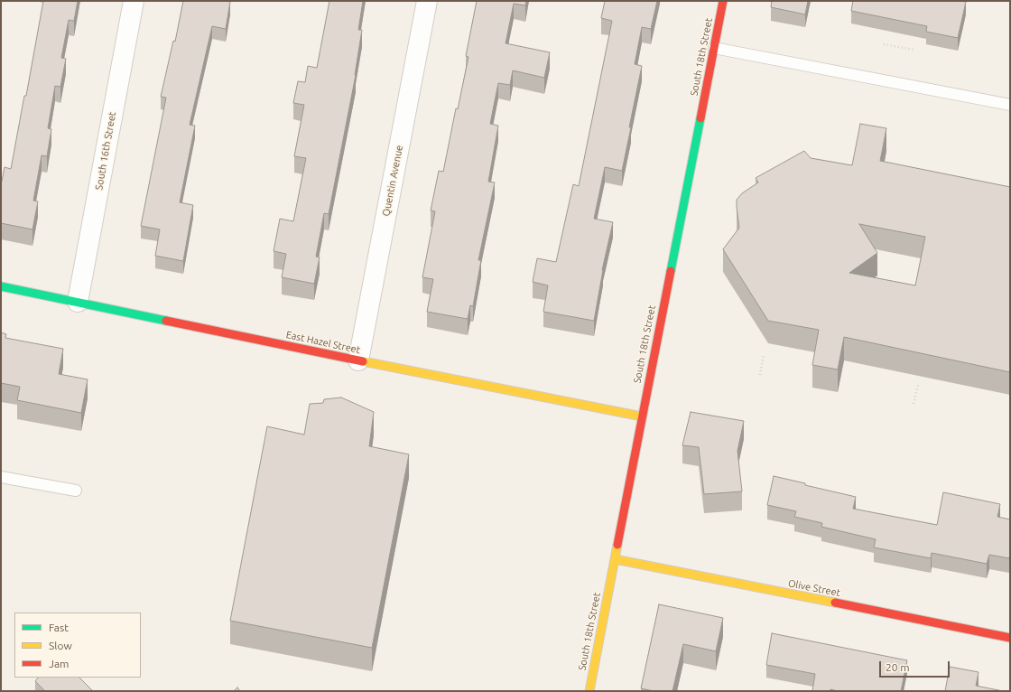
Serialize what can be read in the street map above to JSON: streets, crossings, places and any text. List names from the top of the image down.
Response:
{
  "streets": {
    "street": [
      "South 18th Street",
      "South 16th Street",
      "Quentin Avenue",
      "East Hazel Street",
      "Olive Street"
    ]
  },
  "crossings": [
    ["South 18th Street", "East Hazel Street"],
    ["South 18th Street", "Olive Street"],
    ["South 16th Street", "East Hazel Street"],
    ["Quentin Avenue", "East Hazel Street"]
  ],
  "legend": ["Fast", "Slow", "Jam"],
  "scale_bar": "20 m"
}
